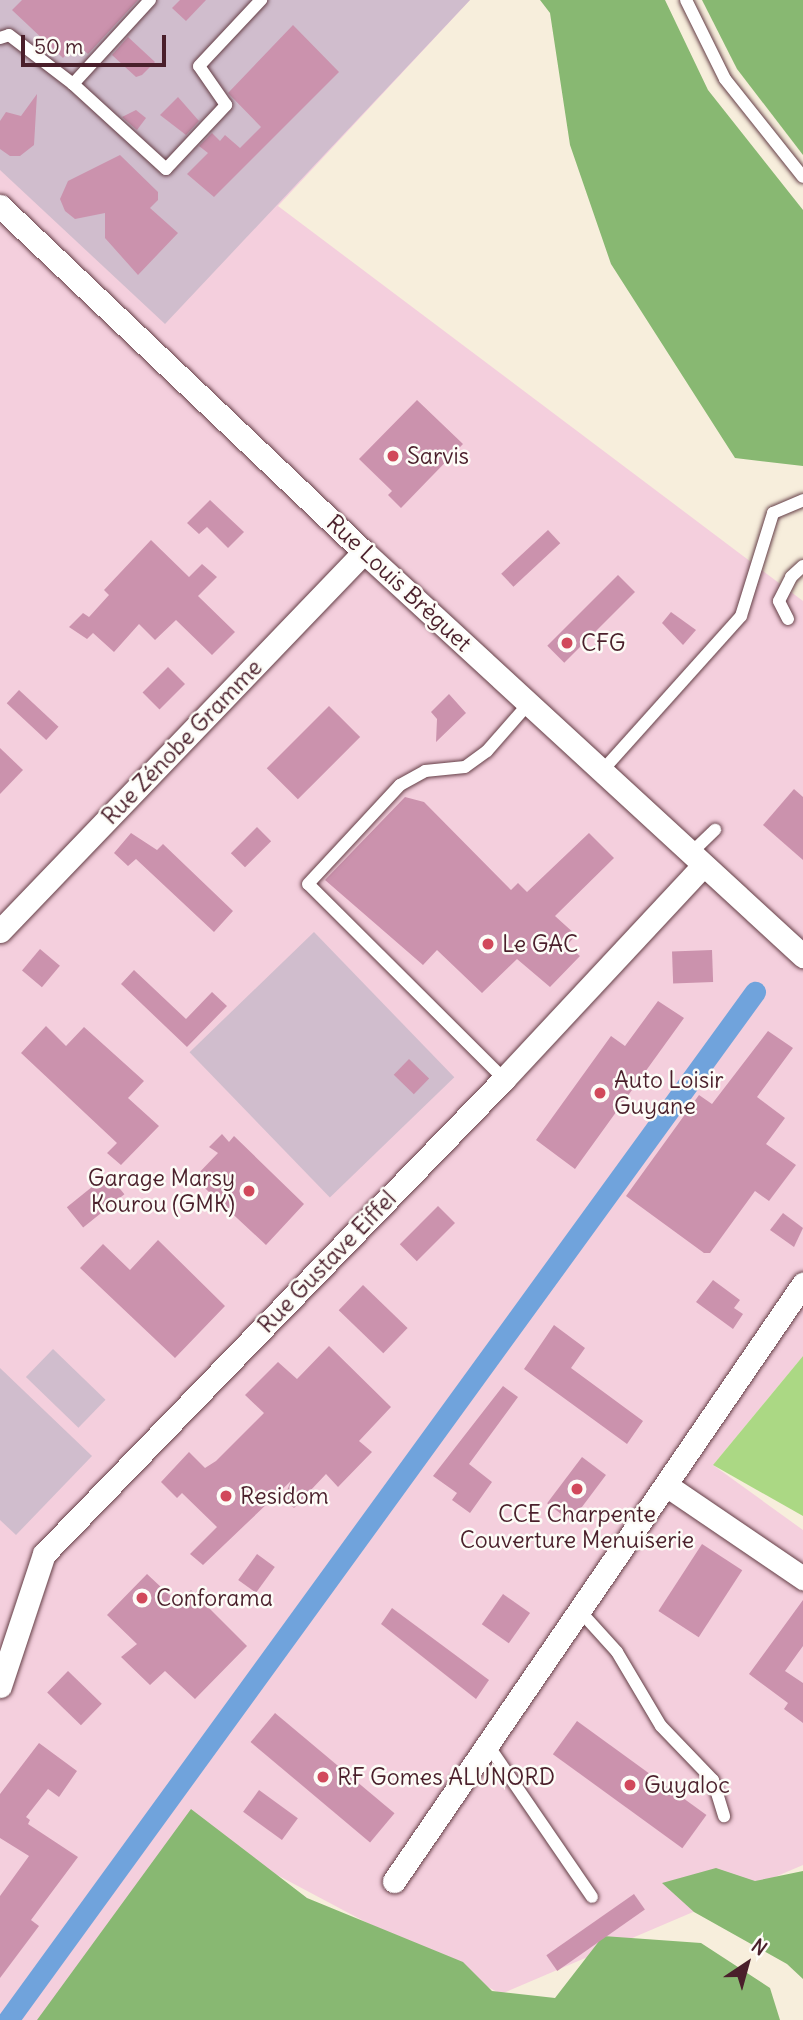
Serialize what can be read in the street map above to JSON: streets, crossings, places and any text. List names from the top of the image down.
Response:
{
  "streets": {
    "street": ["Rue Louis Brèguet", "Rue Zénobe Gramme", "Rue Gustave Eiffel"]
  },
  "crossings": [
    ["Rue Louis Brèguet", "Rue Zénobe Gramme"],
    ["Rue Louis Brèguet", "Rue Gustave Eiffel"]
  ],
  "places": [
    "Sarvis",
    "CFG",
    "Le GAC",
    "Auto Loisir Guyane",
    "Garage Marsy Kourou (GMK)",
    "CCE Charpente Couverture Menuiserie",
    "Residom",
    "Conforama",
    "RF Gomes ALUNORD",
    "Guyaloc"
  ],
  "scale_bar": "50 m",
  "north": "top right"
}
